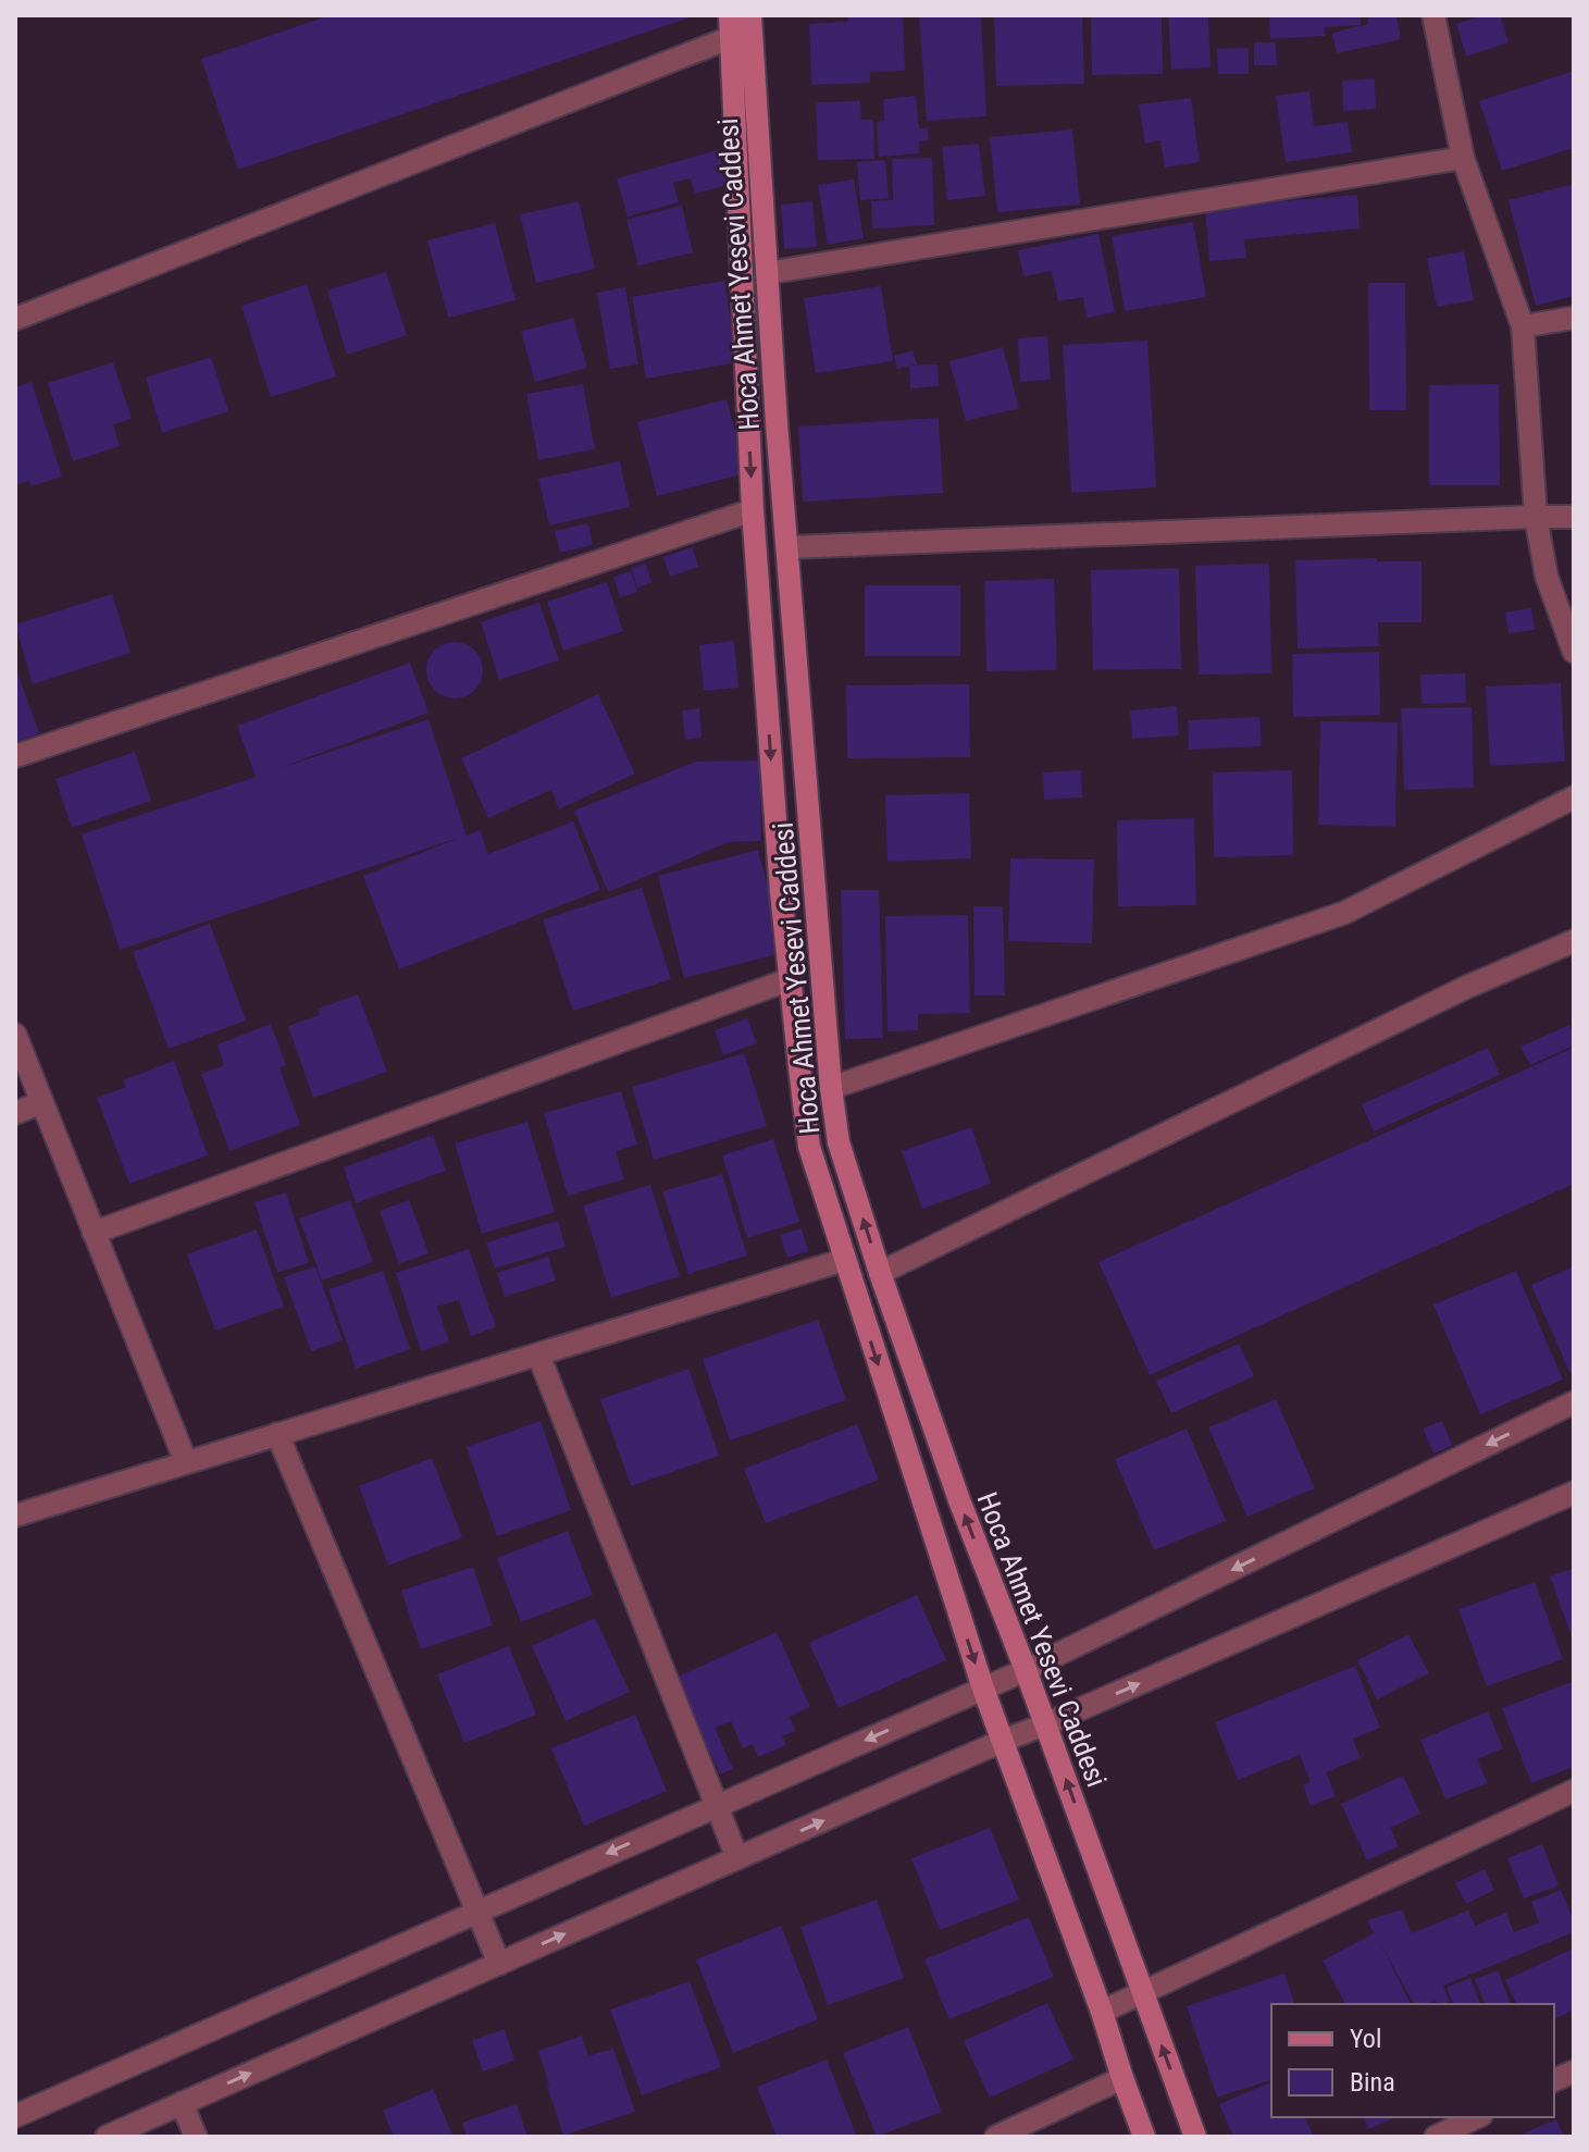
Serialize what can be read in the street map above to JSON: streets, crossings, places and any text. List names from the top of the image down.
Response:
{
  "streets": {
    "street": ["Hoca Ahmet Yesevi Caddesi"]
  },
  "legend": ["Yol", "Bina"]
}
